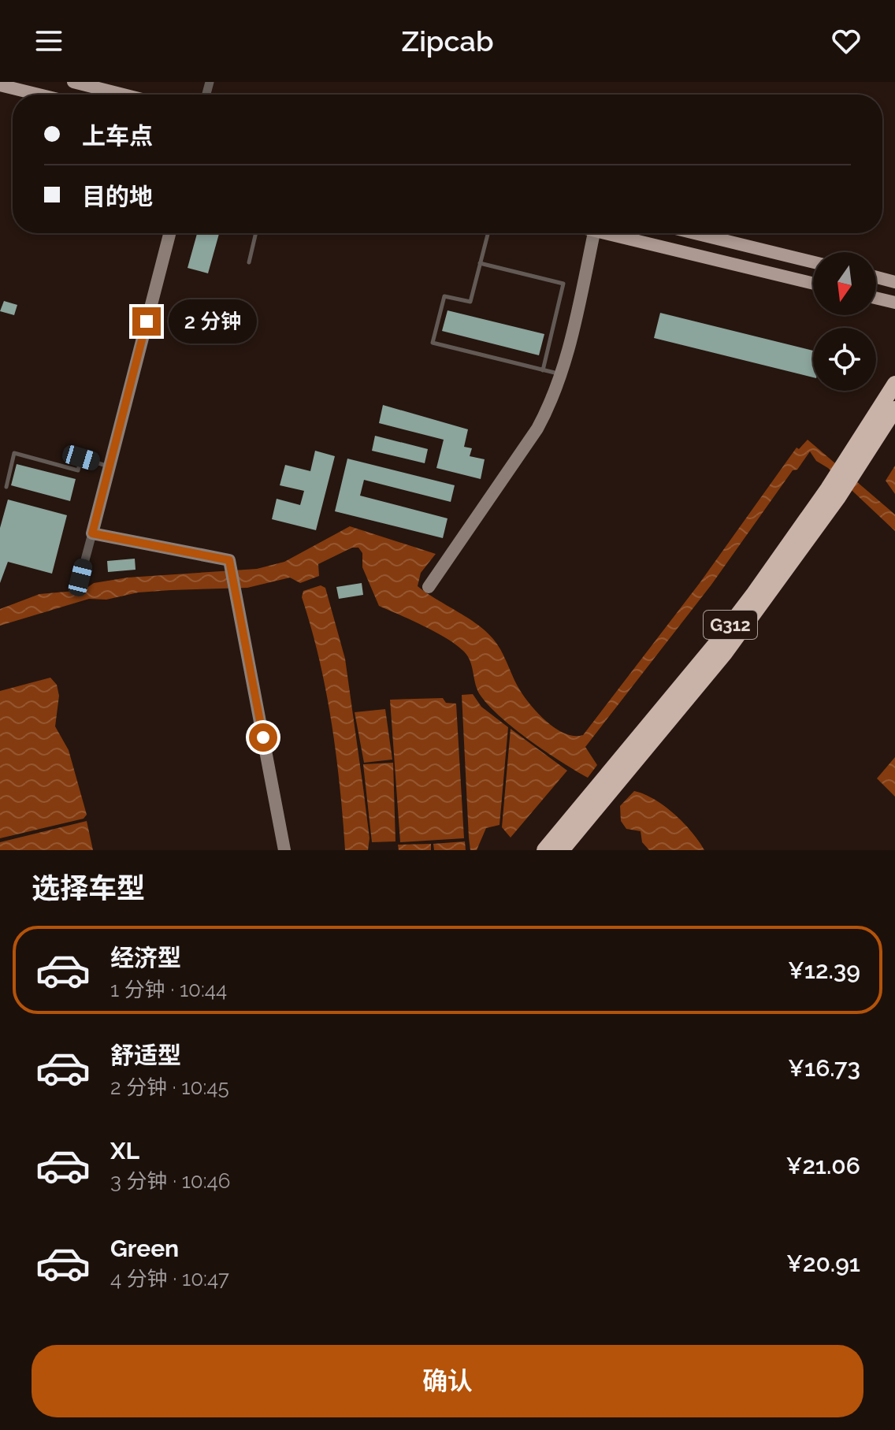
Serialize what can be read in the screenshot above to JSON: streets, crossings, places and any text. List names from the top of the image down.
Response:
{
  "streets": {
    "highway": ["G312"]
  },
  "north": "bottom",
  "page": {
    "header": "Zipcab",
    "banner": ["上车点", "目的地"],
    "bubble": "2 分钟",
    "heading": "选择车型",
    "list": [
      {
        "name": "经济型",
        "note": "1 分钟 · 10:44",
        "value": "¥12.39"
      },
      {
        "name": "舒适型",
        "note": "2 分钟 · 10:45",
        "value": "¥16.73"
      },
      {
        "name": "XL",
        "note": "3 分钟 · 10:46",
        "value": "¥21.06"
      },
      {
        "name": "Green",
        "note": "4 分钟 · 10:47",
        "value": "¥20.91"
      }
    ],
    "buttons": "确认"
  }
}
